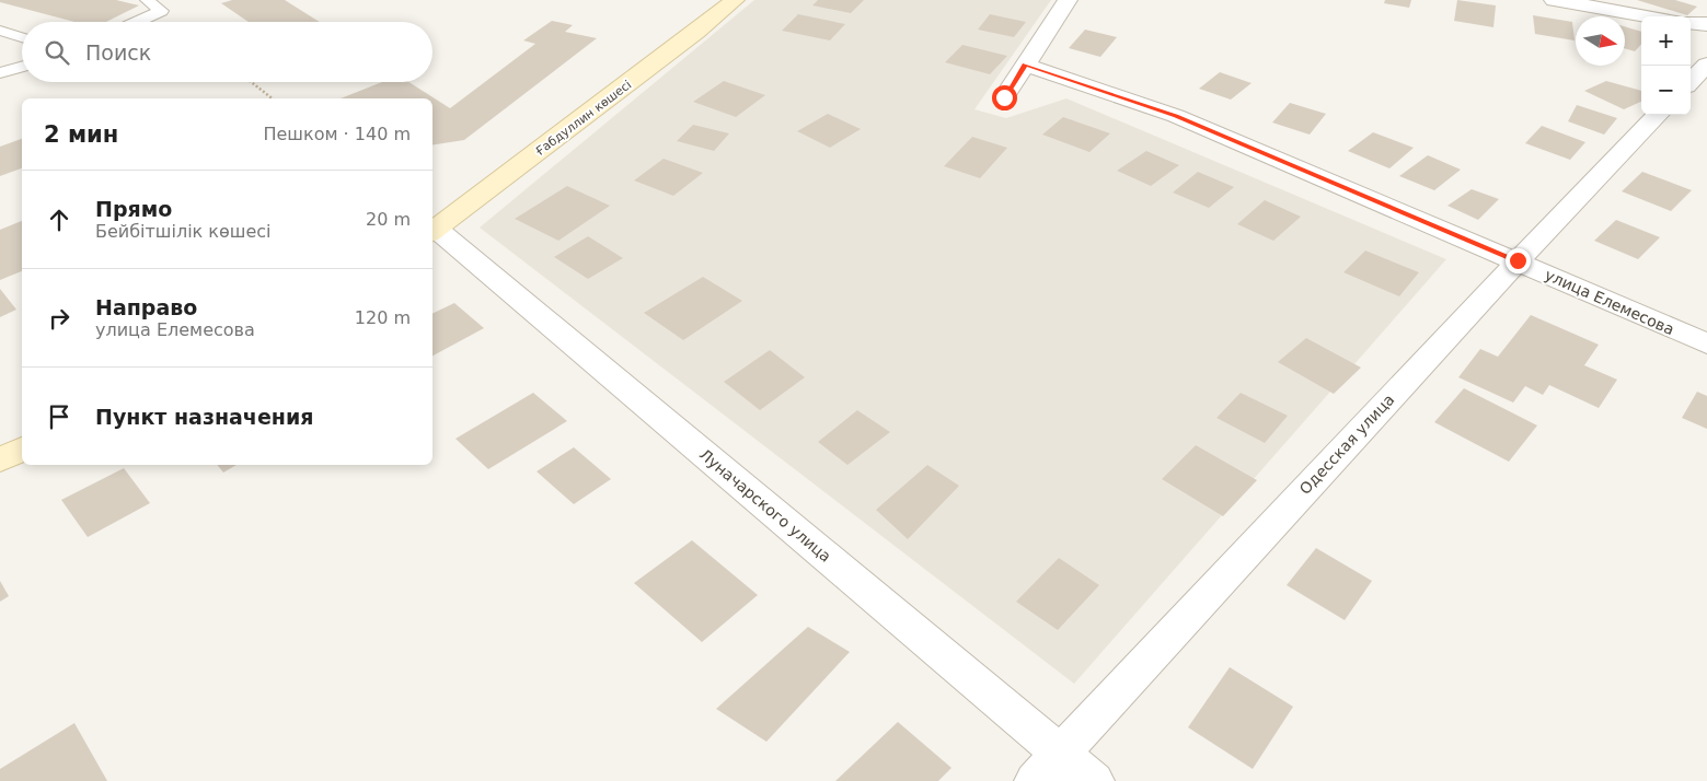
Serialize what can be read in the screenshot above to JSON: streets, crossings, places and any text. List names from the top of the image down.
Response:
{
  "streets": {
    "street": [
      "Ғабдуллин көшесі",
      "улица Елемесова",
      "Одесская улица",
      "Луначарского улица"
    ]
  },
  "crossings": [
    ["Ғабдуллин көшесі", "Луначарского улица"],
    ["улица Елемесова", "Одесская улица"],
    ["Одесская улица", "Луначарского улица"]
  ],
  "north": "right",
  "page": {
    "map_buttons": ["+", "−"],
    "search": "Поиск",
    "heading": ["2 мин", "Пешком · 140 m"],
    "list": [
      ["Прямо", "Бейбітшілік көшесі", "20 m"],
      ["Направо", "улица Елемесова", "120 m"],
      "Пункт назначения"
    ]
  }
}
